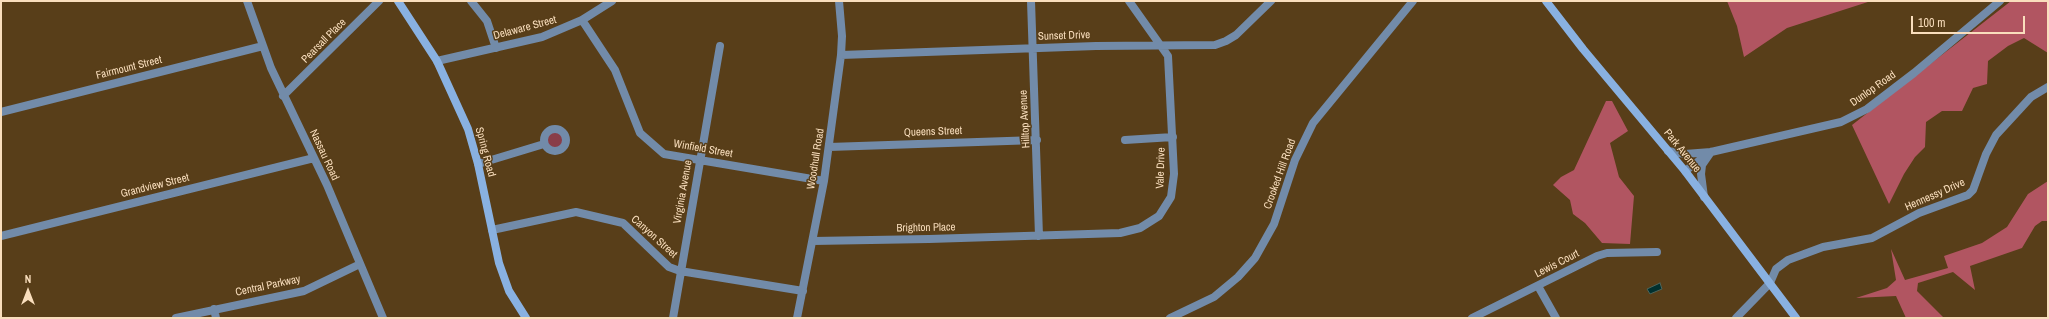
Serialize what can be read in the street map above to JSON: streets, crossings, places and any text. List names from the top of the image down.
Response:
{
  "streets": {
    "main road": ["Park Avenue", "Spring Road"],
    "street": [
      "Delaware Street",
      "Sunset Drive",
      "Pearsall Place",
      "Fairmount Street",
      "Dunlop Road",
      "Hilltop Avenue",
      "Queens Street",
      "Winfield Street",
      "Nassau Road",
      "Woodhull Road",
      "Vale Drive",
      "Crooked Hill Road",
      "Grandview Street",
      "Virginia Avenue",
      "Hennessy Drive",
      "Brighton Place",
      "Canyon Street",
      "Lewis Court",
      "Central Parkway"
    ]
  },
  "crossings": [
    ["Delaware Street", "Winfield Street"],
    ["Delaware Street", "Spring Road"],
    ["Sunset Drive", "Hilltop Avenue"],
    ["Sunset Drive", "Woodhull Road"],
    ["Sunset Drive", "Vale Drive"],
    ["Pearsall Place", "Nassau Road"],
    ["Fairmount Street", "Nassau Road"],
    ["Dunlop Road", "Park Avenue"],
    ["Hilltop Avenue", "Queens Street"],
    ["Hilltop Avenue", "Vale Drive"],
    ["Hilltop Avenue", "Brighton Place"],
    ["Queens Street", "Woodhull Road"],
    ["Winfield Street", "Woodhull Road"],
    ["Winfield Street", "Virginia Avenue"],
    ["Park Avenue", "Hennessy Drive"],
    ["Spring Road", "Canyon Street"],
    ["Nassau Road", "Grandview Street"],
    ["Nassau Road", "Central Parkway"],
    ["Woodhull Road", "Brighton Place"],
    ["Woodhull Road", "Canyon Street"],
    ["Vale Drive", "Brighton Place"],
    ["Virginia Avenue", "Canyon Street"]
  ],
  "scale_bar": "100 m",
  "north": "top"
}
